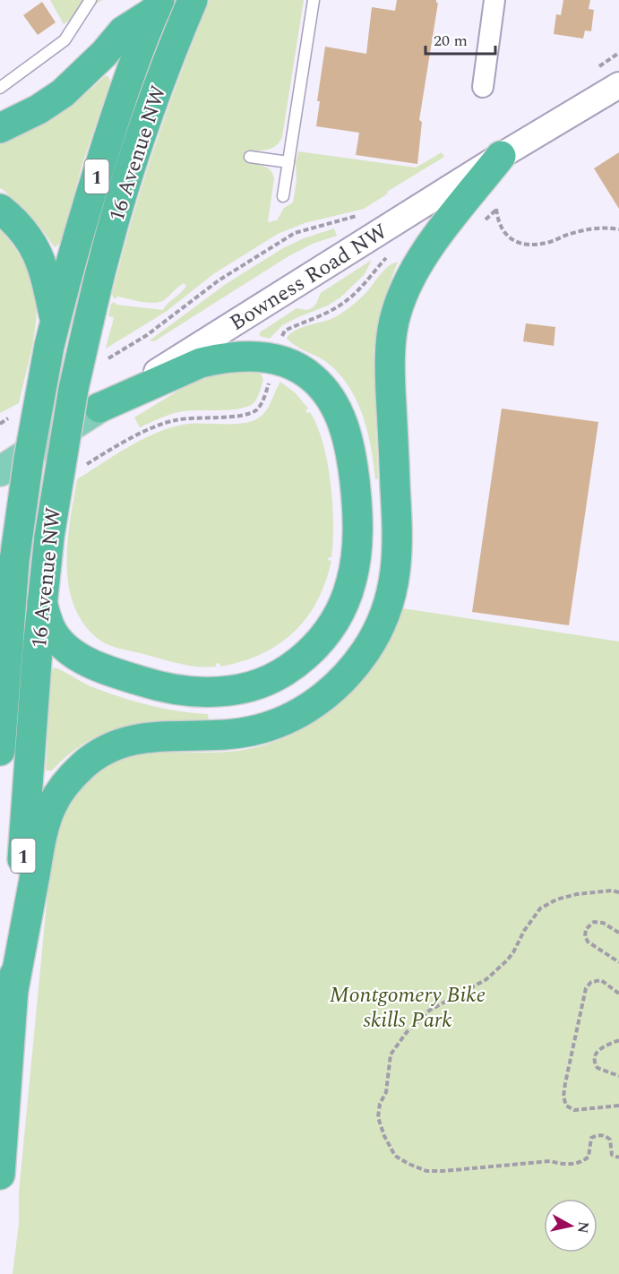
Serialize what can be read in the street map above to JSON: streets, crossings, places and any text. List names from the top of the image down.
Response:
{
  "streets": {
    "highway": ["16 Avenue NW", "1"],
    "main road": ["Bowness Road NW"]
  },
  "parks": ["Montgomery Bike skills Park"],
  "scale_bar": "20 m",
  "north": "right"
}
